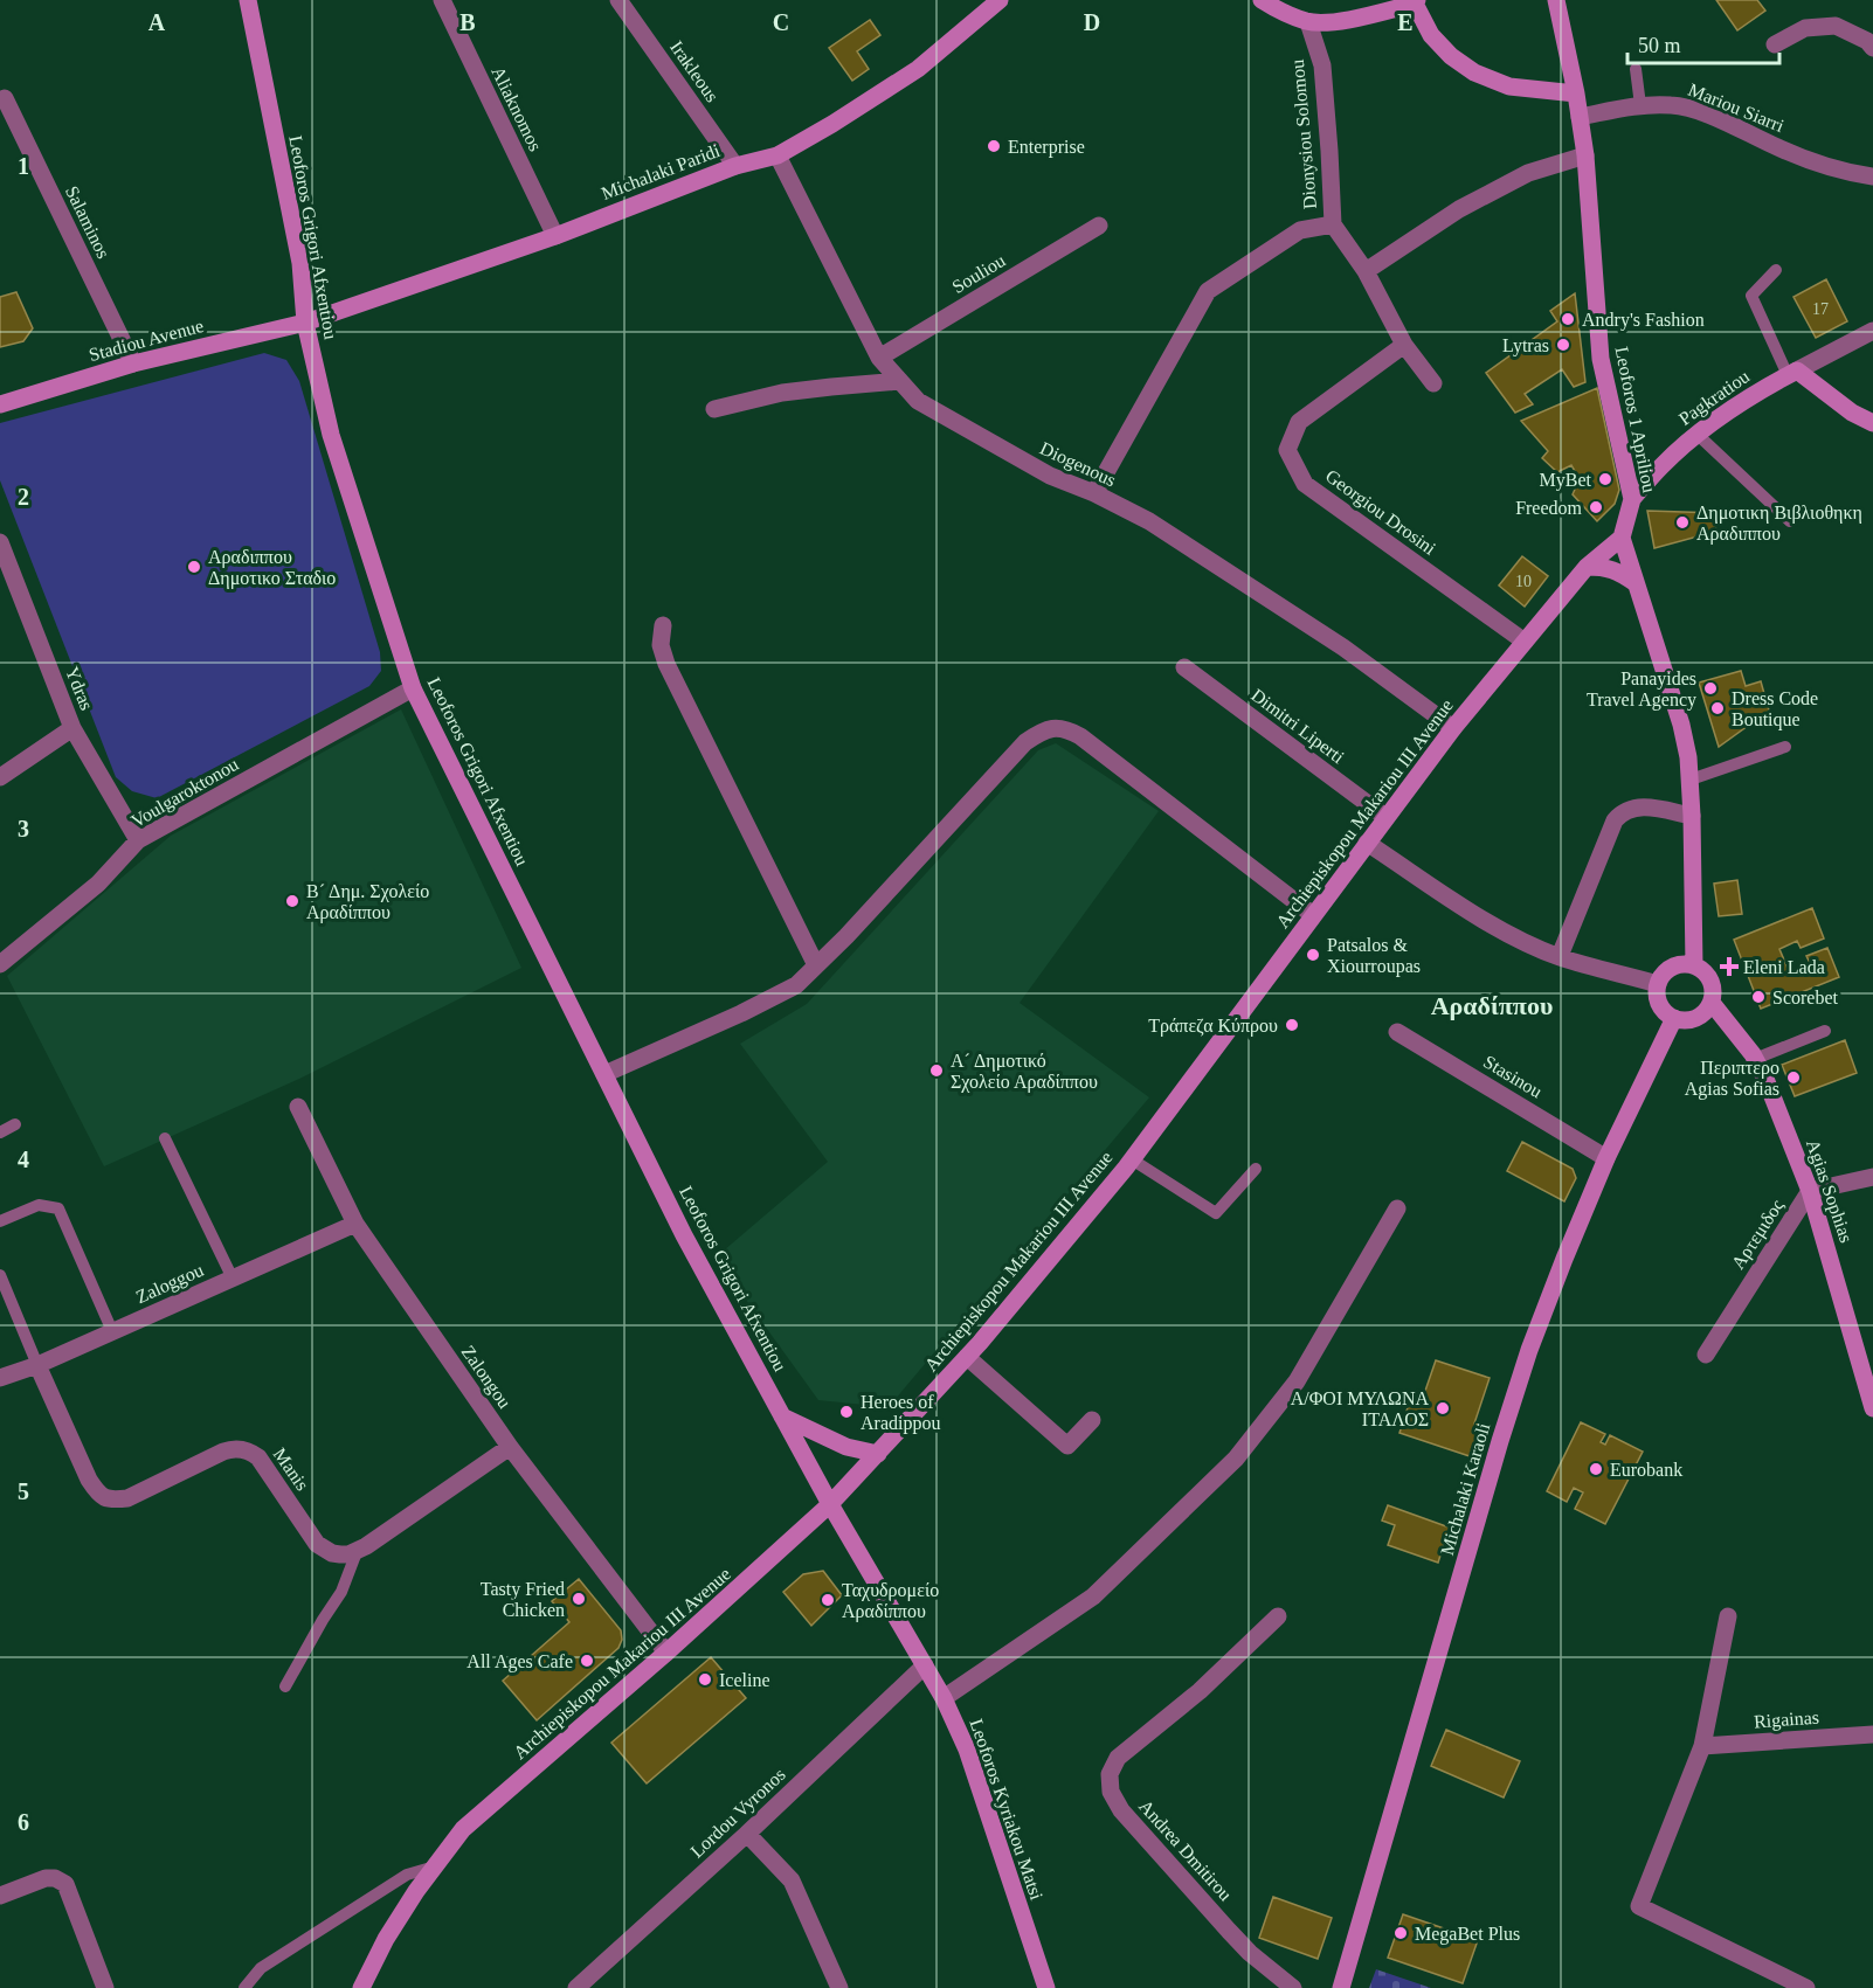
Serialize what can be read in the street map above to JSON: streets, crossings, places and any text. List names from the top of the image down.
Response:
{
  "streets": {
    "main road": [
      "Michalaki Paridi",
      "Leoforos Grigori Afxentiou",
      "Stadiou Avenue",
      "Pagkratiou",
      "Leoforos 1 Apriliou",
      "Archiepiskopou Makariou III Avenue",
      "Agias Sophias",
      "Michalaki Karaoli",
      "Leoforos Kyriakou Matsi"
    ],
    "street": [
      "Irakleous",
      "Mariou Siarri",
      "Aliaknomos",
      "Dionysiou Solomou",
      "Salaminos",
      "Souliou",
      "Diogenous",
      "Georgiou Drosini",
      "Ydras",
      "Dimitri Liperti",
      "Voulgaroktonou",
      "Stasinou",
      "Αρτεμιδος",
      "Zaloggou",
      "Zalongou",
      "Manis",
      "Rigainas",
      "Lordou Vyronos",
      "Andrea Dmitirou"
    ]
  },
  "crossings": [
    ["Irakleous", "Michalaki Paridi"],
    ["Mariou Siarri", "Leoforos 1 Apriliou"],
    ["Aliaknomos", "Michalaki Paridi"],
    ["Dionysiou Solomou", "Georgiou Drosini"],
    ["Michalaki Paridi", "Leoforos Grigori Afxentiou"],
    ["Michalaki Paridi", "Stadiou Avenue"],
    ["Michalaki Paridi", "Diogenous"],
    ["Salaminos", "Stadiou Avenue"],
    ["Leoforos Grigori Afxentiou", "Stadiou Avenue"],
    ["Leoforos Grigori Afxentiou", "Voulgaroktonou"],
    ["Leoforos Grigori Afxentiou", "Archiepiskopou Makariou III Avenue"],
    ["Leoforos Grigori Afxentiou", "Leoforos Kyriakou Matsi"],
    ["Souliou", "Diogenous"],
    ["Pagkratiou", "Leoforos 1 Apriliou"],
    ["Leoforos 1 Apriliou", "Archiepiskopou Makariou III Avenue"],
    ["Diogenous", "Archiepiskopou Makariou III Avenue"],
    ["Georgiou Drosini", "Archiepiskopou Makariou III Avenue"],
    ["Ydras", "Voulgaroktonou"],
    ["Dimitri Liperti", "Archiepiskopou Makariou III Avenue"],
    ["Archiepiskopou Makariou III Avenue", "Zalongou"],
    ["Archiepiskopou Makariou III Avenue", "Leoforos Kyriakou Matsi"],
    ["Stasinou", "Michalaki Karaoli"],
    ["Agias Sophias", "Αρτεμιδος"],
    ["Agias Sophias", "Michalaki Karaoli"],
    ["Zaloggou", "Zalongou"],
    ["Zaloggou", "Manis"],
    ["Leoforos Kyriakou Matsi", "Lordou Vyronos"]
  ],
  "districts": ["Αραδίππου"],
  "places": {
    "other": [
      "Enterprise",
      "Andry's Fashion",
      "Lytras",
      "MyBet",
      "Freedom",
      "Δημοτικη Βιβλιοθηκη Αραδιππου",
      "Αραδιππου Δημοτικο Σταδιο",
      "Panayides Travel Agency",
      "Dress Code Boutique",
      "Β´ Δημ. Σχολείο Αραδίππου",
      "Patsalos & Xiourroupas",
      "Scorebet",
      "Τράπεζα Κύπρου",
      "Α´ Δημοτικό Σχολείο Αραδίππου",
      "Περιπτερο Agias Sofias",
      "Α/ΦΟΙ ΜΥΛΩΝΑ ΙΤΑΛΟΣ",
      "Heroes of Aradippou",
      "Eurobank",
      "Tasty Fried Chicken",
      "Ταχυδρομείο Αραδίππου",
      "All Ages Cafe",
      "Iceline",
      "MegaBet Plus"
    ],
    "health": ["Eleni Lada"]
  },
  "house_numbers": ["17", "10"],
  "scale_bar": "50 m",
  "grid": {
    "columns": [
      "A",
      "B",
      "C",
      "D",
      "E"
    ],
    "rows": [
      "1",
      "2",
      "3",
      "4",
      "5",
      "6"
    ]
  }
}
